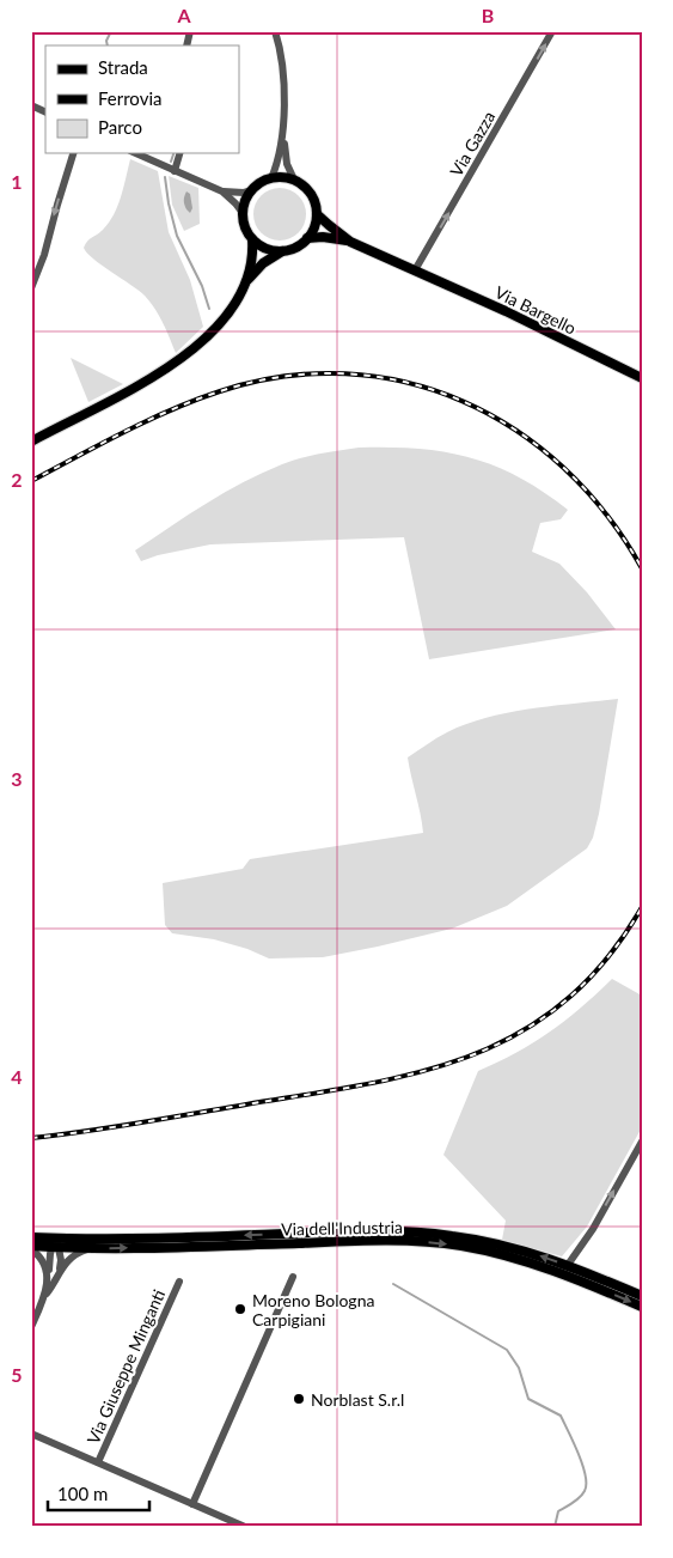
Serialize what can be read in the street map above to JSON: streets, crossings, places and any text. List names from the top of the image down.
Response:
{
  "streets": {
    "main road": ["Via Bargello", "Via dell'Industria"],
    "street": ["Via Gazza", "Via Giuseppe Minganti"]
  },
  "crossings": [
    ["Via Gazza", "Via Bargello"]
  ],
  "one_way": ["Via Gazza"],
  "places": ["Moreno Bologna Carpigiani", "Norblast S.r.l"],
  "legend": ["Strada", "Ferrovia", "Parco"],
  "scale_bar": "100 m",
  "grid": {
    "columns": ["A", "B"],
    "rows": [
      "1",
      "2",
      "3",
      "4",
      "5"
    ]
  }
}
